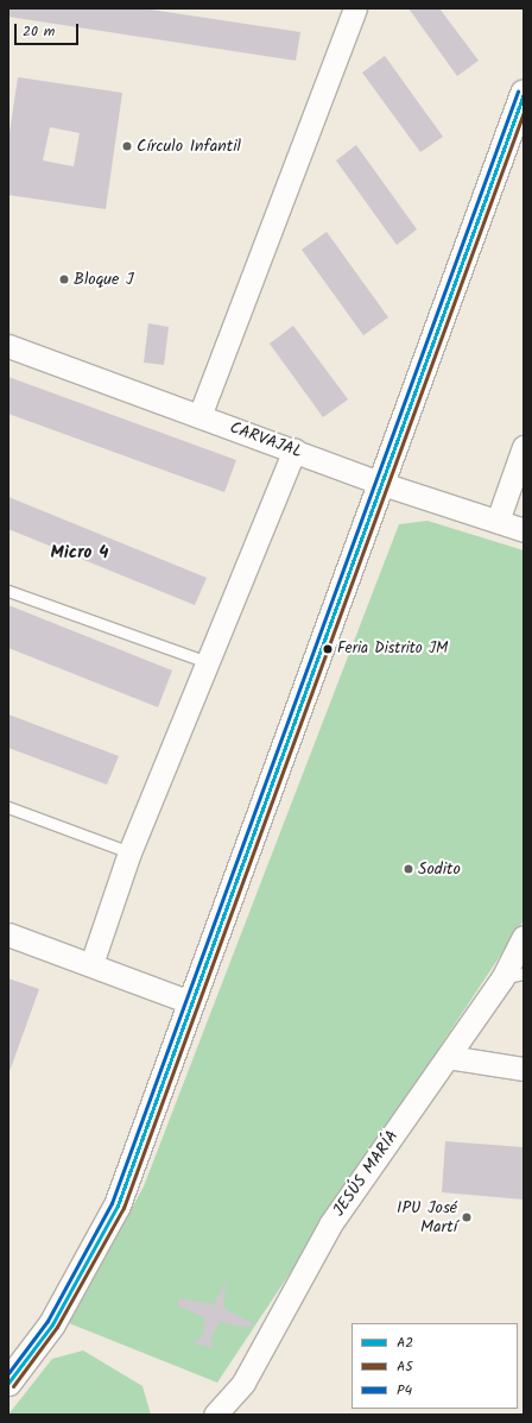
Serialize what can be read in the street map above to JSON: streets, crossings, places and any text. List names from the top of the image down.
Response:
{
  "streets": {
    "street": ["CARVAJAL", "JESÚS MARÍA"]
  },
  "districts": ["Micro 4"],
  "places": [
    "Círculo Infantil",
    "Bloque J",
    "Feria Distrito JM",
    "Sodito",
    "IPU José Martí"
  ],
  "lines": ["transit line P4", "transit line A2", "transit line A5"],
  "legend": ["A2", "A5", "P4"],
  "scale_bar": "20 m"
}
